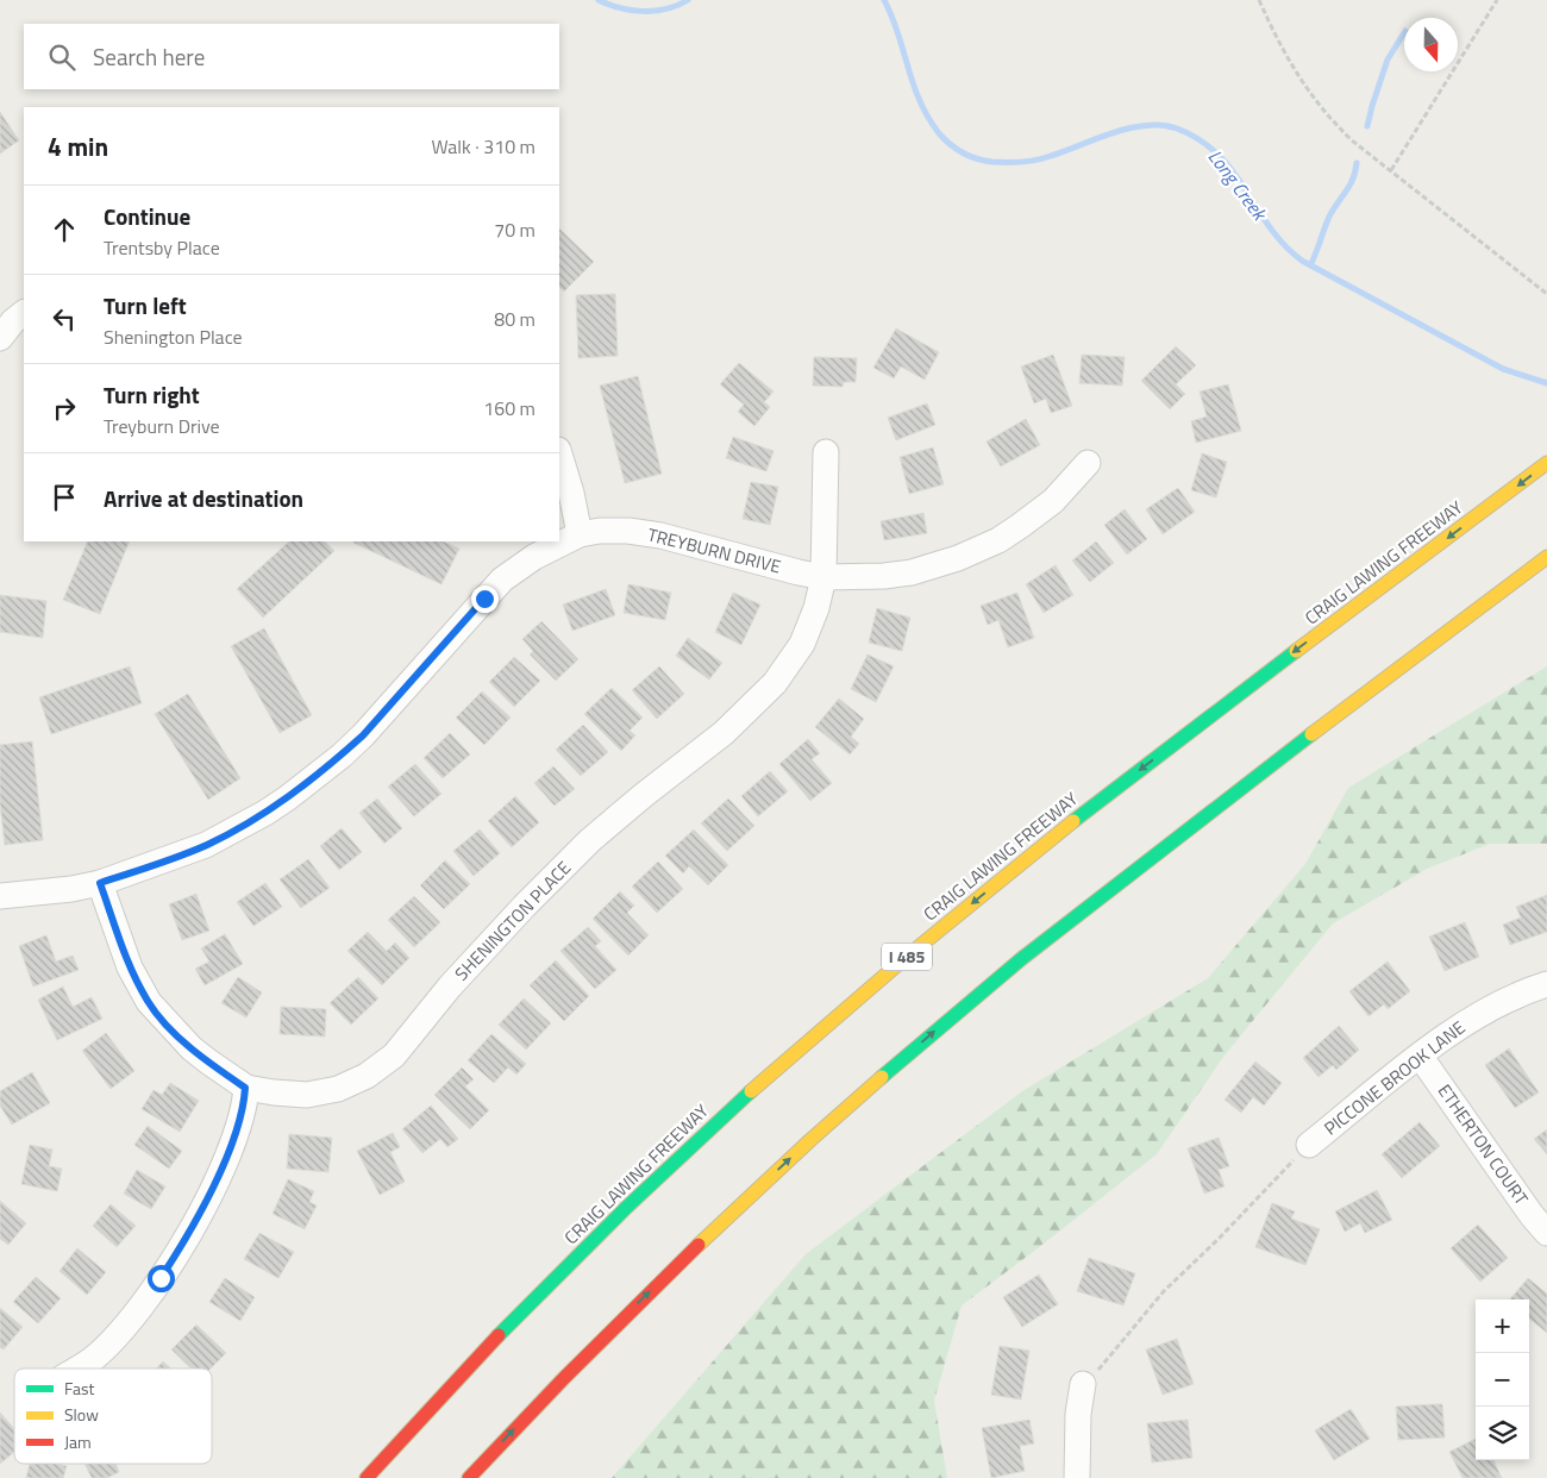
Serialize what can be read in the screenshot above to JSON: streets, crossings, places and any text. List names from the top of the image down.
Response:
{
  "streets": {
    "highway": ["CRAIG LAWING FREEWAY", "I 485"],
    "street": [
      "TREYBURN DRIVE",
      "SHENINGTON PLACE",
      "PICCONE BROOK LANE",
      "ETHERTON COURT"
    ]
  },
  "crossings": [
    ["TREYBURN DRIVE", "SHENINGTON PLACE"],
    ["PICCONE BROOK LANE", "ETHERTON COURT"]
  ],
  "water": ["Long Creek"],
  "legend": ["Fast", "Slow", "Jam"],
  "north": "bottom",
  "page": {
    "search": "Search here",
    "heading": ["4 min", "Walk · 310 m"],
    "list": [
      ["Continue", "Trentsby Place", "70 m"],
      ["Turn left", "Shenington Place", "80 m"],
      ["Turn right", "Treyburn Drive", "160 m"],
      "Arrive at destination"
    ],
    "map_buttons": ["+", "−"]
  }
}
